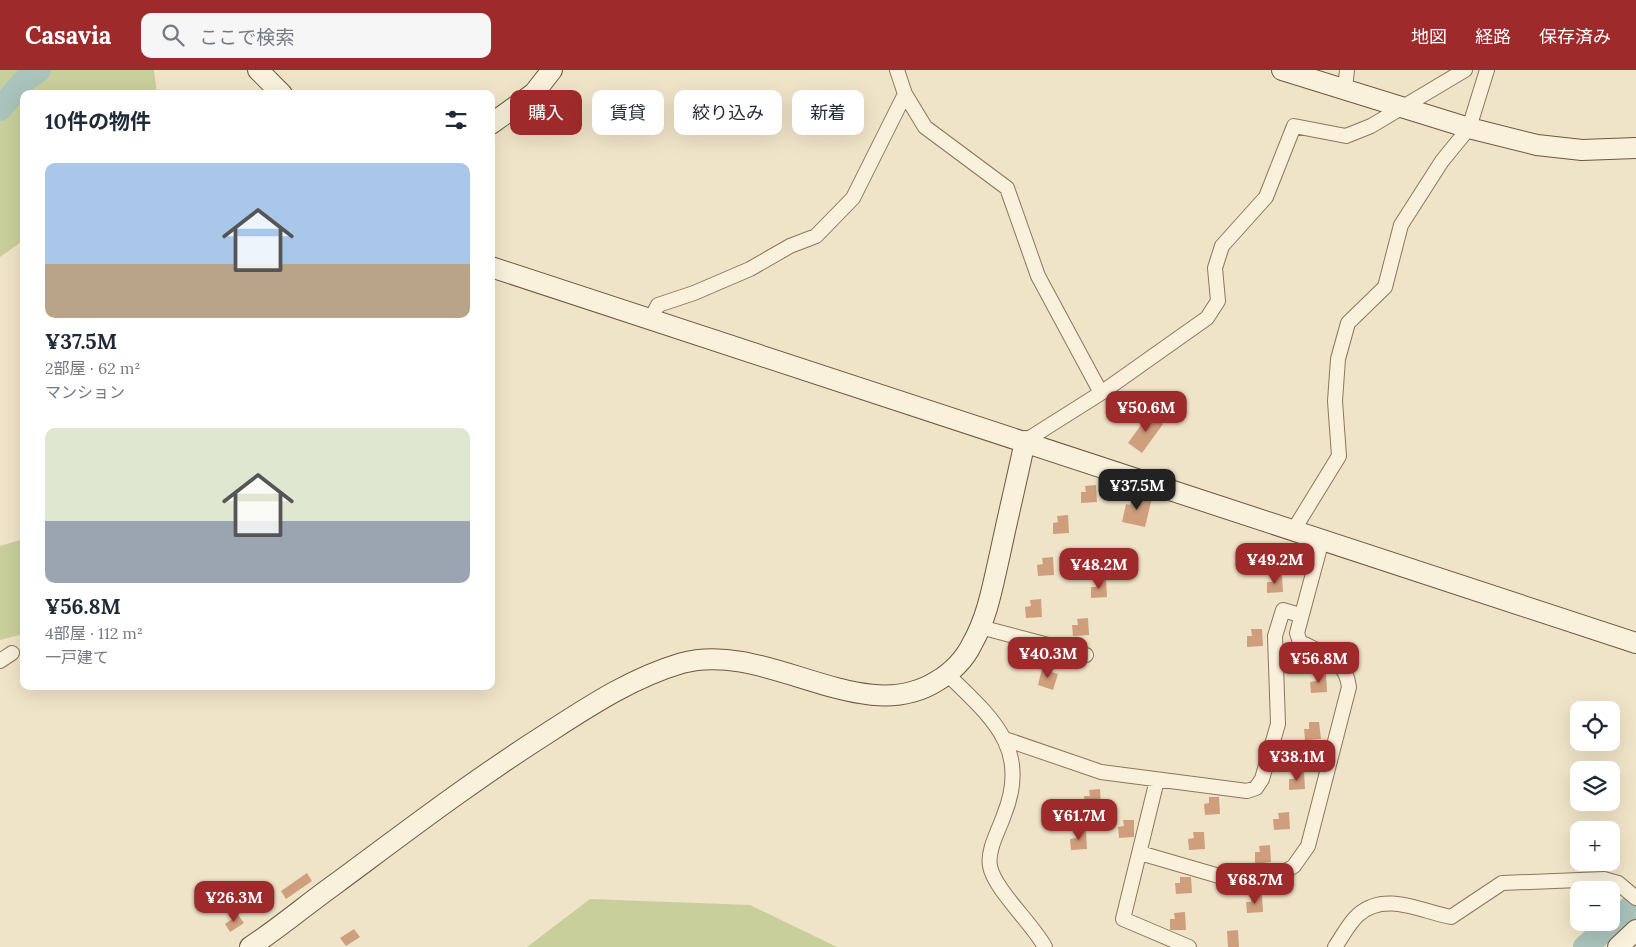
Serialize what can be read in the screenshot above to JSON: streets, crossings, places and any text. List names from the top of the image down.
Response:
{
  "page": {
    "header": "Casavia",
    "search": "ここで検索",
    "nav": ["地図", "経路", "保存済み"],
    "chip": [
      "購入",
      "賃貸",
      "絞り込み",
      "新着"
    ],
    "heading": "10件の物件",
    "list": [
      {
        "name": "¥37.5M",
        "note": "2部屋 · 62 m² · マンション"
      },
      {
        "name": "¥56.8M",
        "note": "4部屋 · 112 m² · 一戸建て"
      }
    ],
    "price": [
      "¥50.6M",
      "¥37.5M",
      "¥49.2M",
      "¥48.2M",
      "¥40.3M",
      "¥56.8M",
      "¥38.1M",
      "¥61.7M",
      "¥68.7M",
      "¥26.3M"
    ],
    "map_buttons": ["+", "−"]
  }
}
